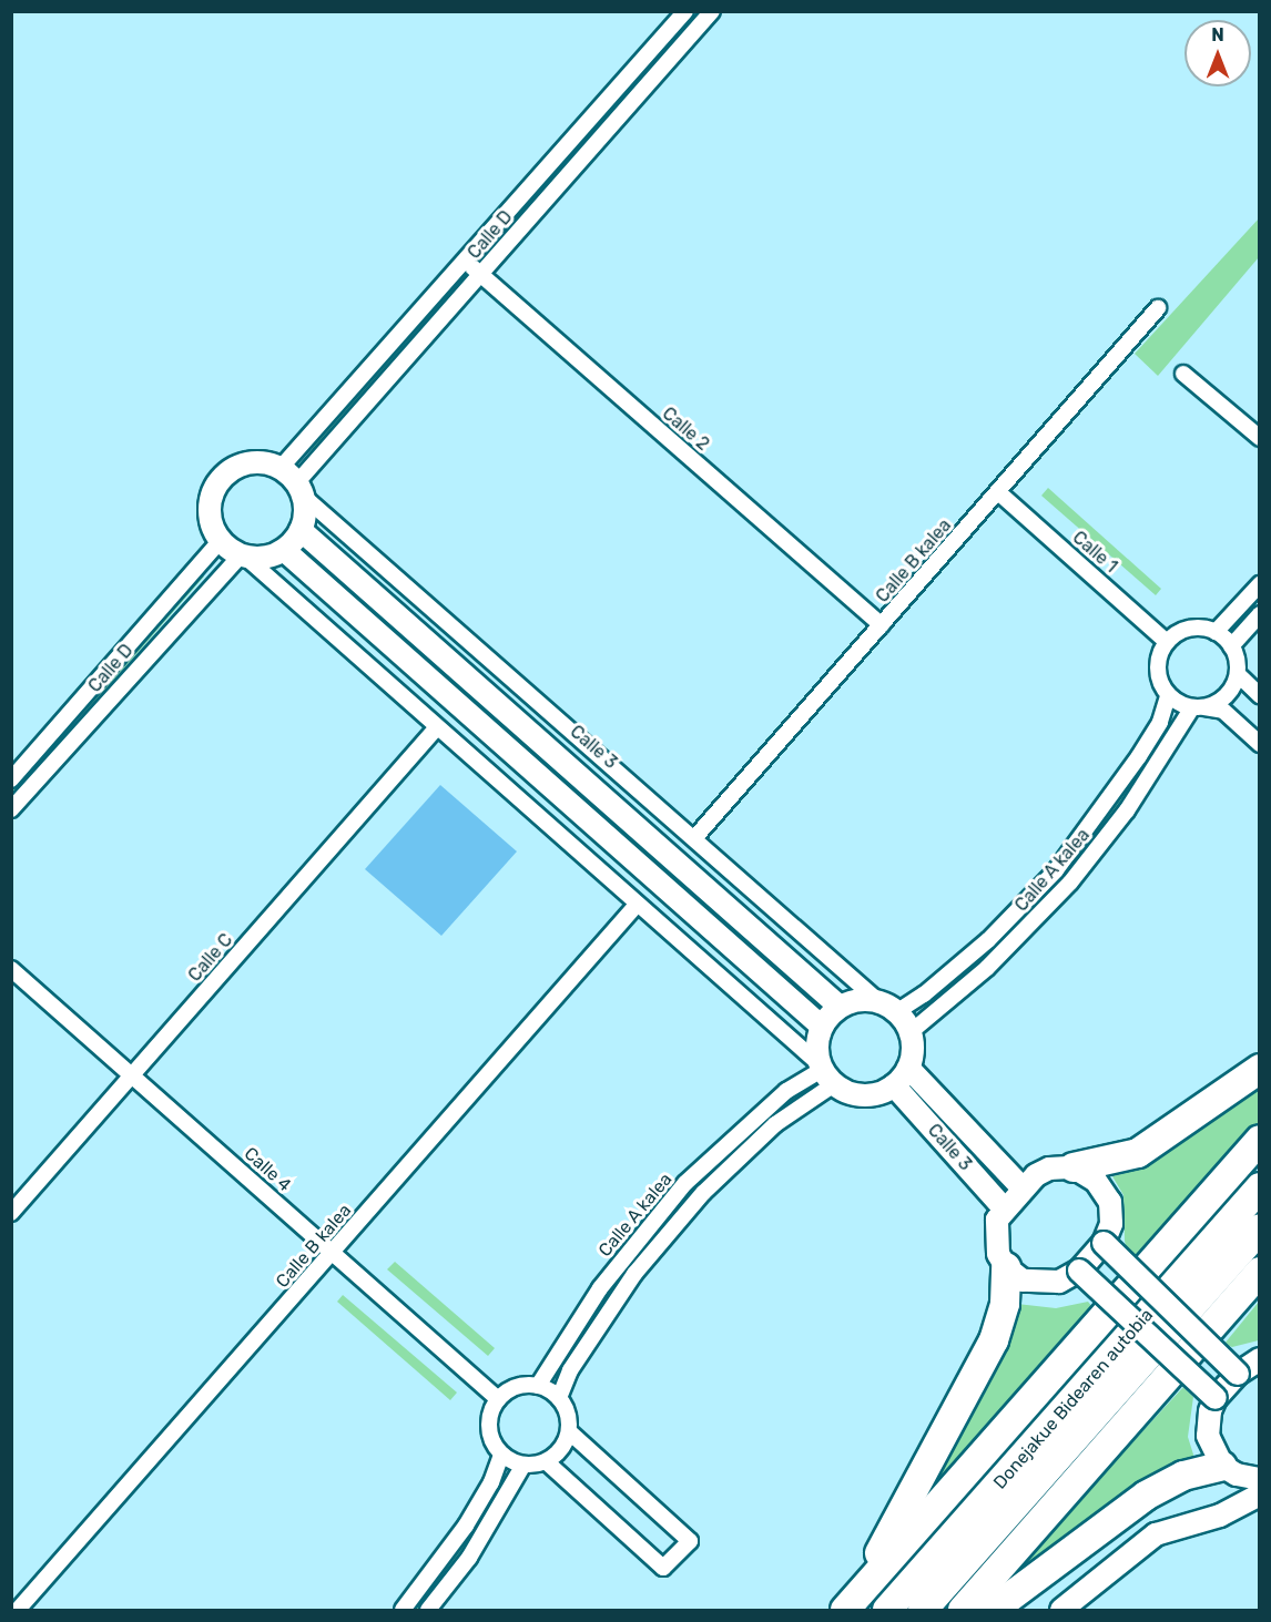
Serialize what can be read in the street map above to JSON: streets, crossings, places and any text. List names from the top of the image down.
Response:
{
  "streets": {
    "highway": ["Donejakue Bidearen autobia"],
    "street": [
      "Calle D",
      "Calle 2",
      "Calle 1",
      "Calle B kalea",
      "Calle 3",
      "Calle A kalea",
      "Calle C",
      "Calle 4"
    ]
  },
  "crossings": [
    ["Calle D", "Calle 2"],
    ["Calle D", "Calle 3"],
    ["Calle 2", "Calle B kalea"],
    ["Calle 1", "Calle B kalea"],
    ["Calle 1", "Calle A kalea"],
    ["Calle B kalea", "Calle 3"],
    ["Calle B kalea", "Calle 4"],
    ["Calle 3", "Calle A kalea"],
    ["Calle A kalea", "Calle 4"],
    ["Calle C", "Calle 4"]
  ],
  "north": "top"
}
